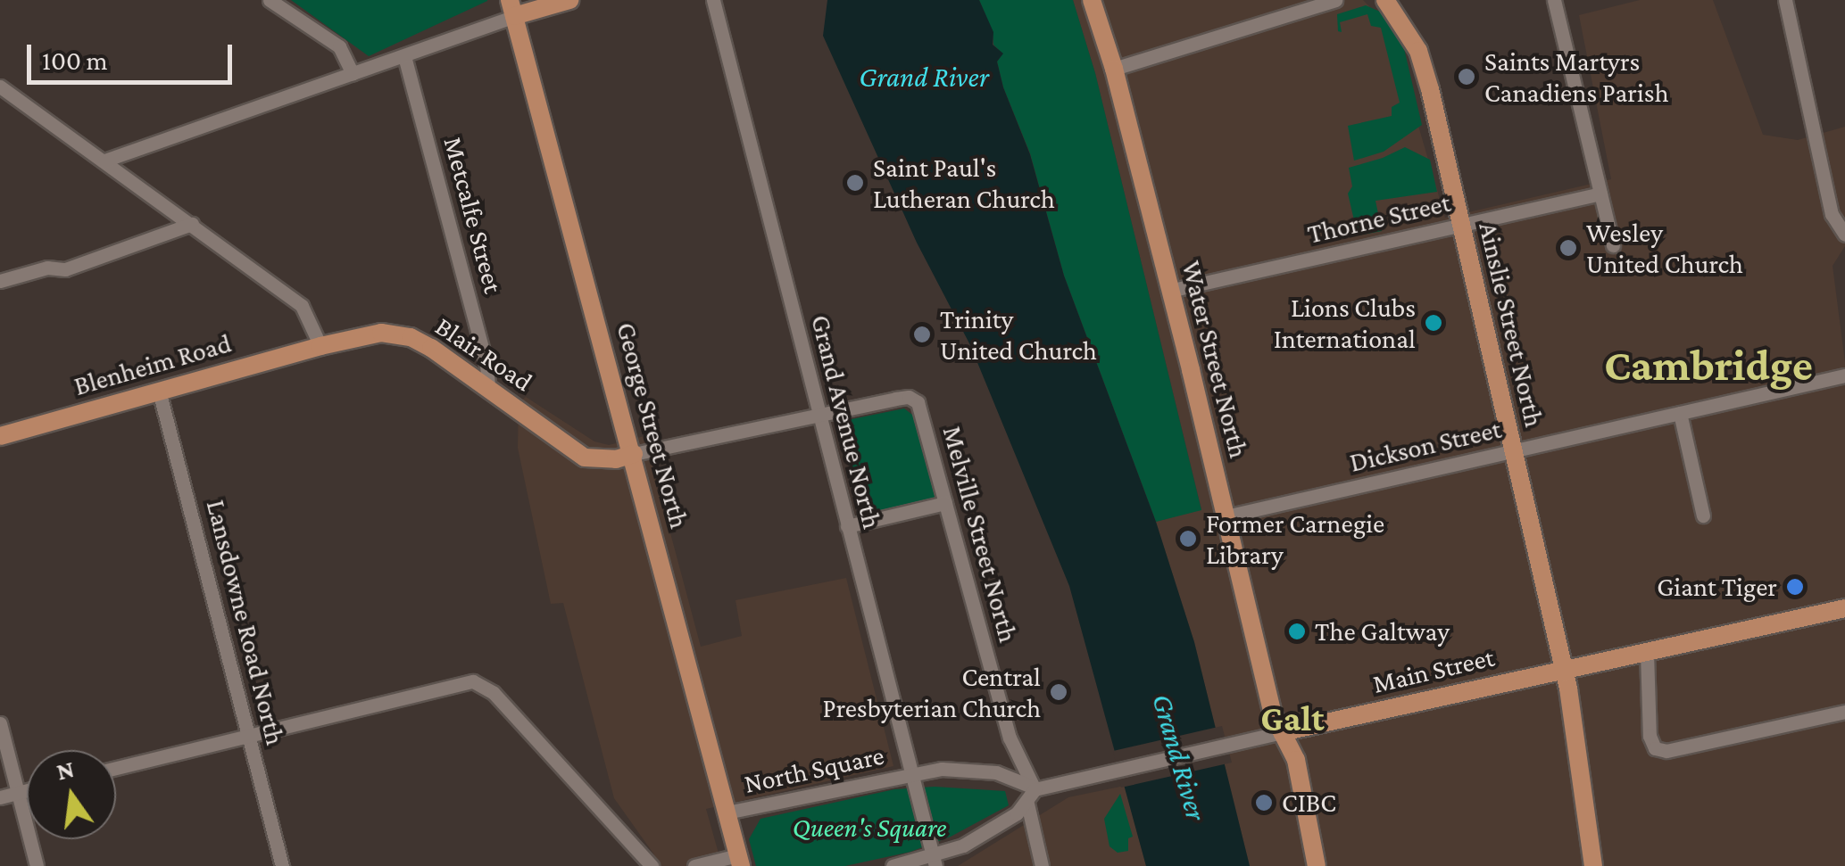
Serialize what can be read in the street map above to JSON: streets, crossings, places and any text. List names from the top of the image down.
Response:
{
  "streets": {
    "main road": [
      "Ainslie Street North",
      "Blair Road",
      "Water Street North",
      "Blenheim Road",
      "George Street North",
      "Main Street"
    ],
    "street": [
      "Metcalfe Street",
      "Thorne Street",
      "Grand Avenue North",
      "Dickson Street",
      "Melville Street North",
      "Lansdowne Road North",
      "North Square"
    ]
  },
  "crossings": [
    ["Metcalfe Street", "Blair Road"],
    ["Thorne Street", "Ainslie Street North"],
    ["Thorne Street", "Water Street North"],
    ["Ainslie Street North", "Dickson Street"],
    ["Ainslie Street North", "Main Street"],
    ["Blair Road", "Blenheim Road"],
    ["Blair Road", "Grand Avenue North"],
    ["Blair Road", "George Street North"],
    ["Blair Road", "Melville Street North"],
    ["Water Street North", "Dickson Street"],
    ["Water Street North", "Main Street"],
    ["Blenheim Road", "Lansdowne Road North"],
    ["Grand Avenue North", "North Square"],
    ["George Street North", "North Square"],
    ["Melville Street North", "Main Street"]
  ],
  "districts": ["Cambridge", "Galt"],
  "water": ["Grand River"],
  "parks": ["Queen's Square"],
  "places": [
    "Saints Martyrs Canadiens Parish",
    "Saint Paul's Lutheran Church",
    "Wesley United Church",
    "Lions Clubs International",
    "Trinity United Church",
    "Former Carnegie Library",
    "Giant Tiger",
    "The Galtway",
    "Central Presbyterian Church",
    "CIBC"
  ],
  "scale_bar": "100 m",
  "north": "top"
}
